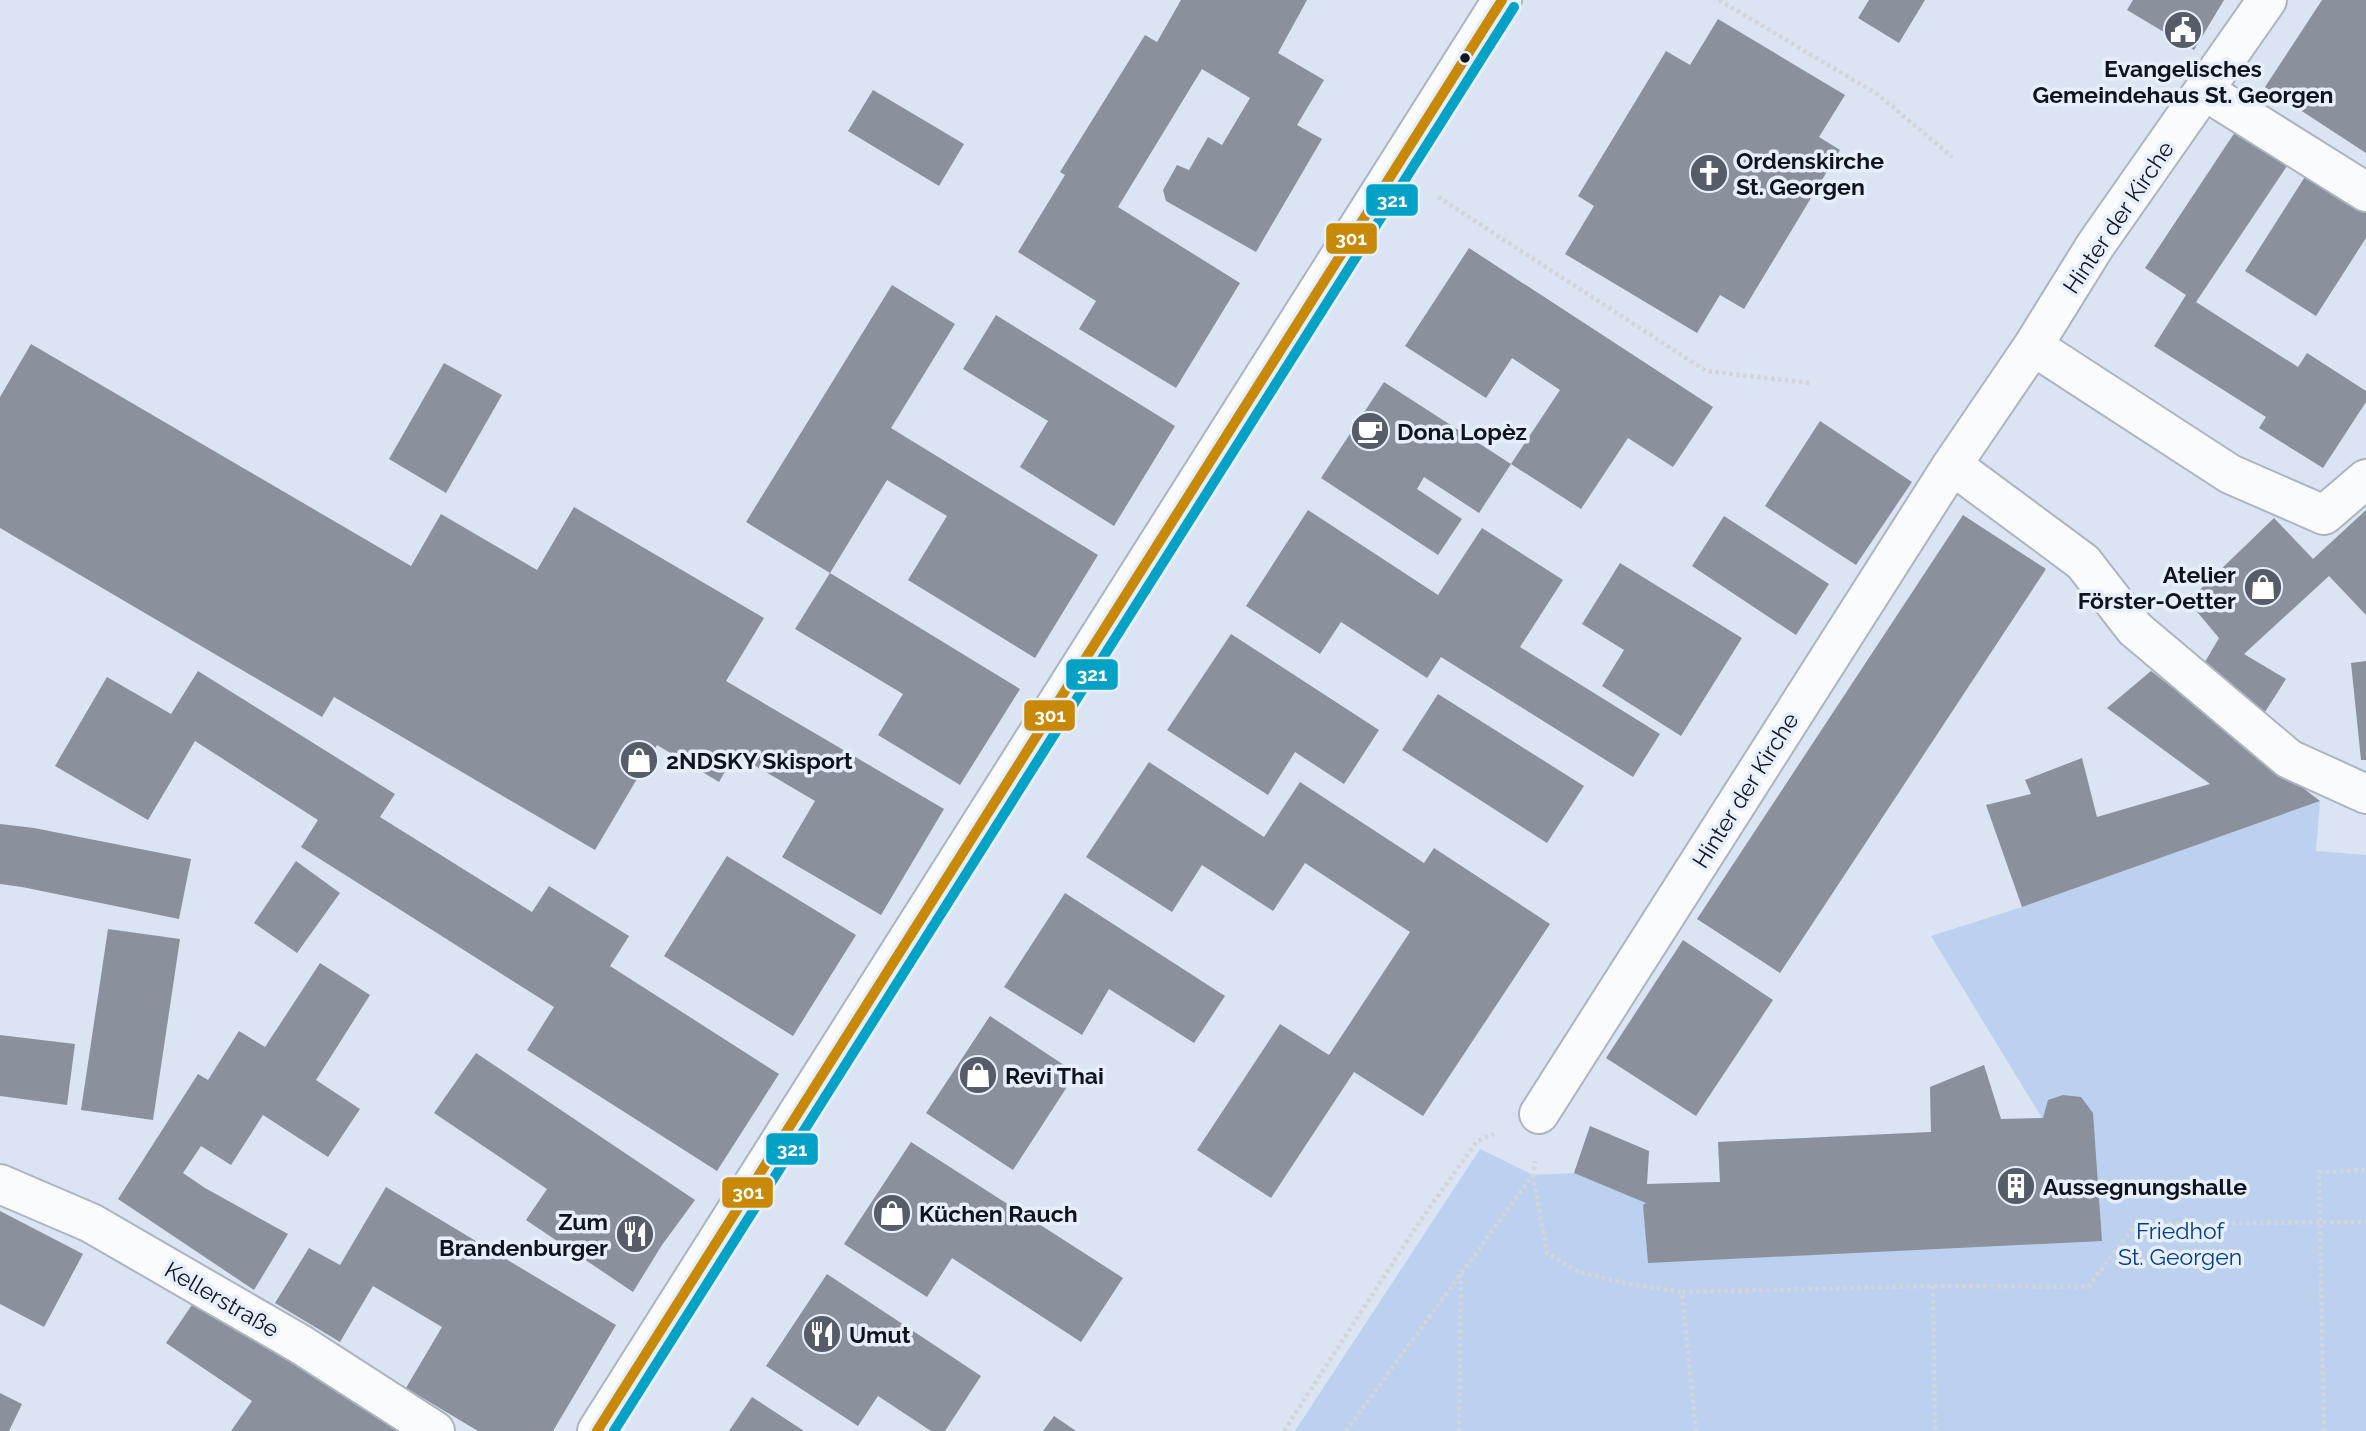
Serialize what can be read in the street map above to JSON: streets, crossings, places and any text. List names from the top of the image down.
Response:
{
  "streets": {
    "street": ["Hinter der Kirche", "Kellerstraße"]
  },
  "parks": ["Friedhof St. Georgen"],
  "places": {
    "public building": ["Evangelisches Gemeindehaus St. Georgen"],
    "church": ["Ordenskirche St. Georgen"],
    "cafe": ["Dona Lopèz"],
    "shop": [
      "Atelier Förster-Oetter",
      "2NDSKY Skisport",
      "Revi Thai",
      "Küchen Rauch"
    ],
    "building": ["Aussegnungshalle"],
    "restaurant": ["Zum Brandenburger", "Umut"]
  },
  "lines": ["transit line 301", "transit line 321"]
}
